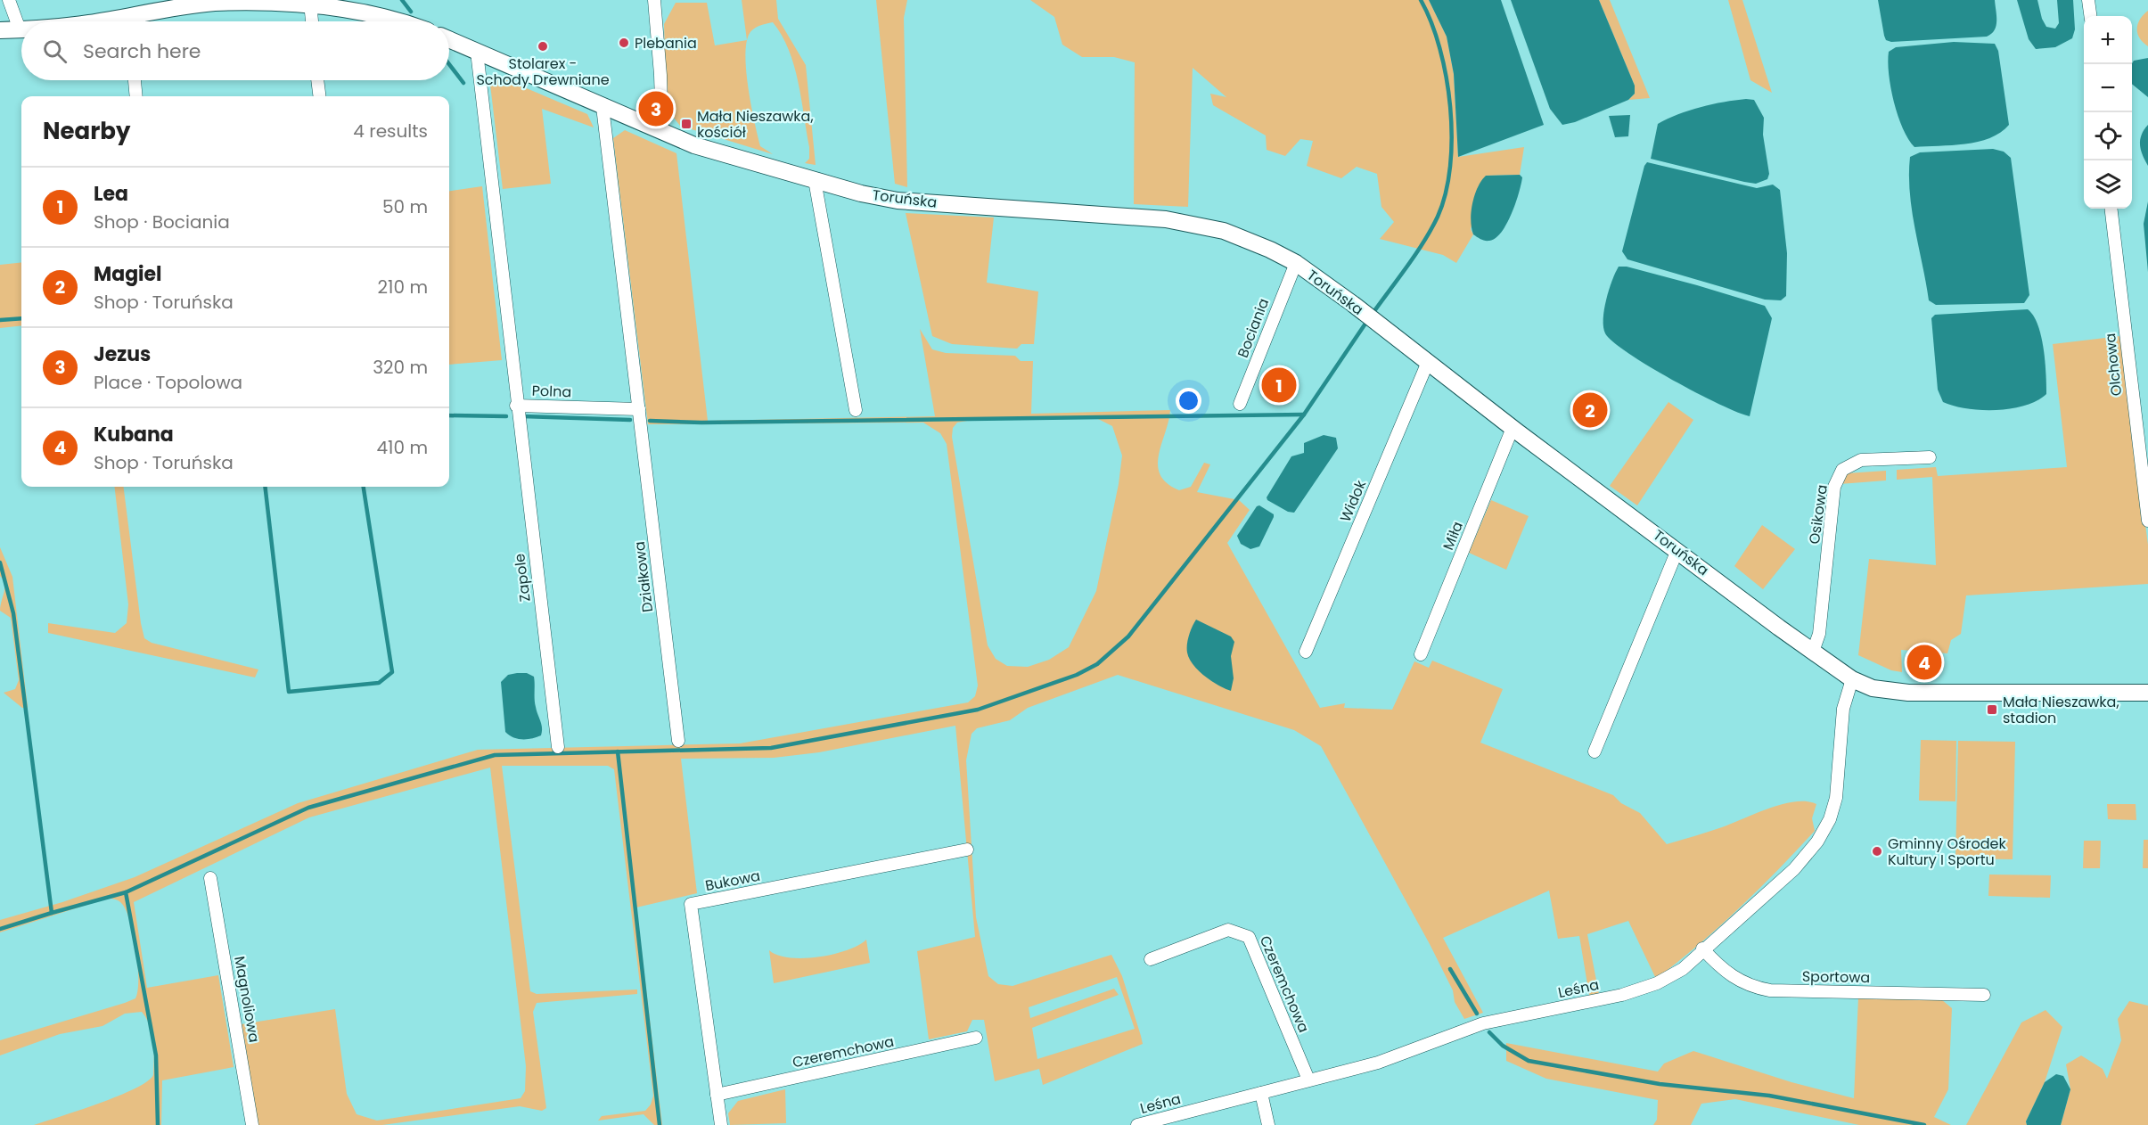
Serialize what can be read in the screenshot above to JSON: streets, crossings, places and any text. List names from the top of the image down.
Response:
{
  "streets": {
    "main road": ["Toruńska"],
    "street": [
      "Bociania",
      "Olchowa",
      "Polna",
      "Widok",
      "Osikowa",
      "Miła",
      "Działkowa",
      "Zapole",
      "Bukowa",
      "Sportowa",
      "Czeremchowa",
      "Leśna",
      "Magnoliowa"
    ]
  },
  "crossings": [
    ["Toruńska", "Bociania"],
    ["Toruńska", "Polna"],
    ["Toruńska", "Widok"],
    ["Toruńska", "Osikowa"],
    ["Toruńska", "Miła"],
    ["Toruńska", "Leśna"],
    ["Polna", "Działkowa"],
    ["Polna", "Zapole"],
    ["Bukowa", "Czeremchowa"],
    ["Sportowa", "Leśna"],
    ["Czeremchowa", "Leśna"]
  ],
  "places": {
    "other": ["Plebania", "Stolarex - Schody Drewniane", "Gminny Ośrodek Kultury I Sportu"],
    "transit": ["Mała Nieszawka, kościół", "Mała Nieszawka, stadion"]
  },
  "page": {
    "map_buttons": ["+", "−"],
    "search": "Search here",
    "pins": [
      "3",
      "1",
      "2",
      "4"
    ],
    "heading": ["Nearby", "4 results"],
    "list": [
      {
        "mark": "1",
        "name": "Lea",
        "note": "Shop · Bociania",
        "value": "50 m"
      },
      {
        "mark": "2",
        "name": "Magiel",
        "note": "Shop · Toruńska",
        "value": "210 m"
      },
      {
        "mark": "3",
        "name": "Jezus",
        "note": "Place · Topolowa",
        "value": "320 m"
      },
      {
        "mark": "4",
        "name": "Kubana",
        "note": "Shop · Toruńska",
        "value": "410 m"
      }
    ]
  }
}
